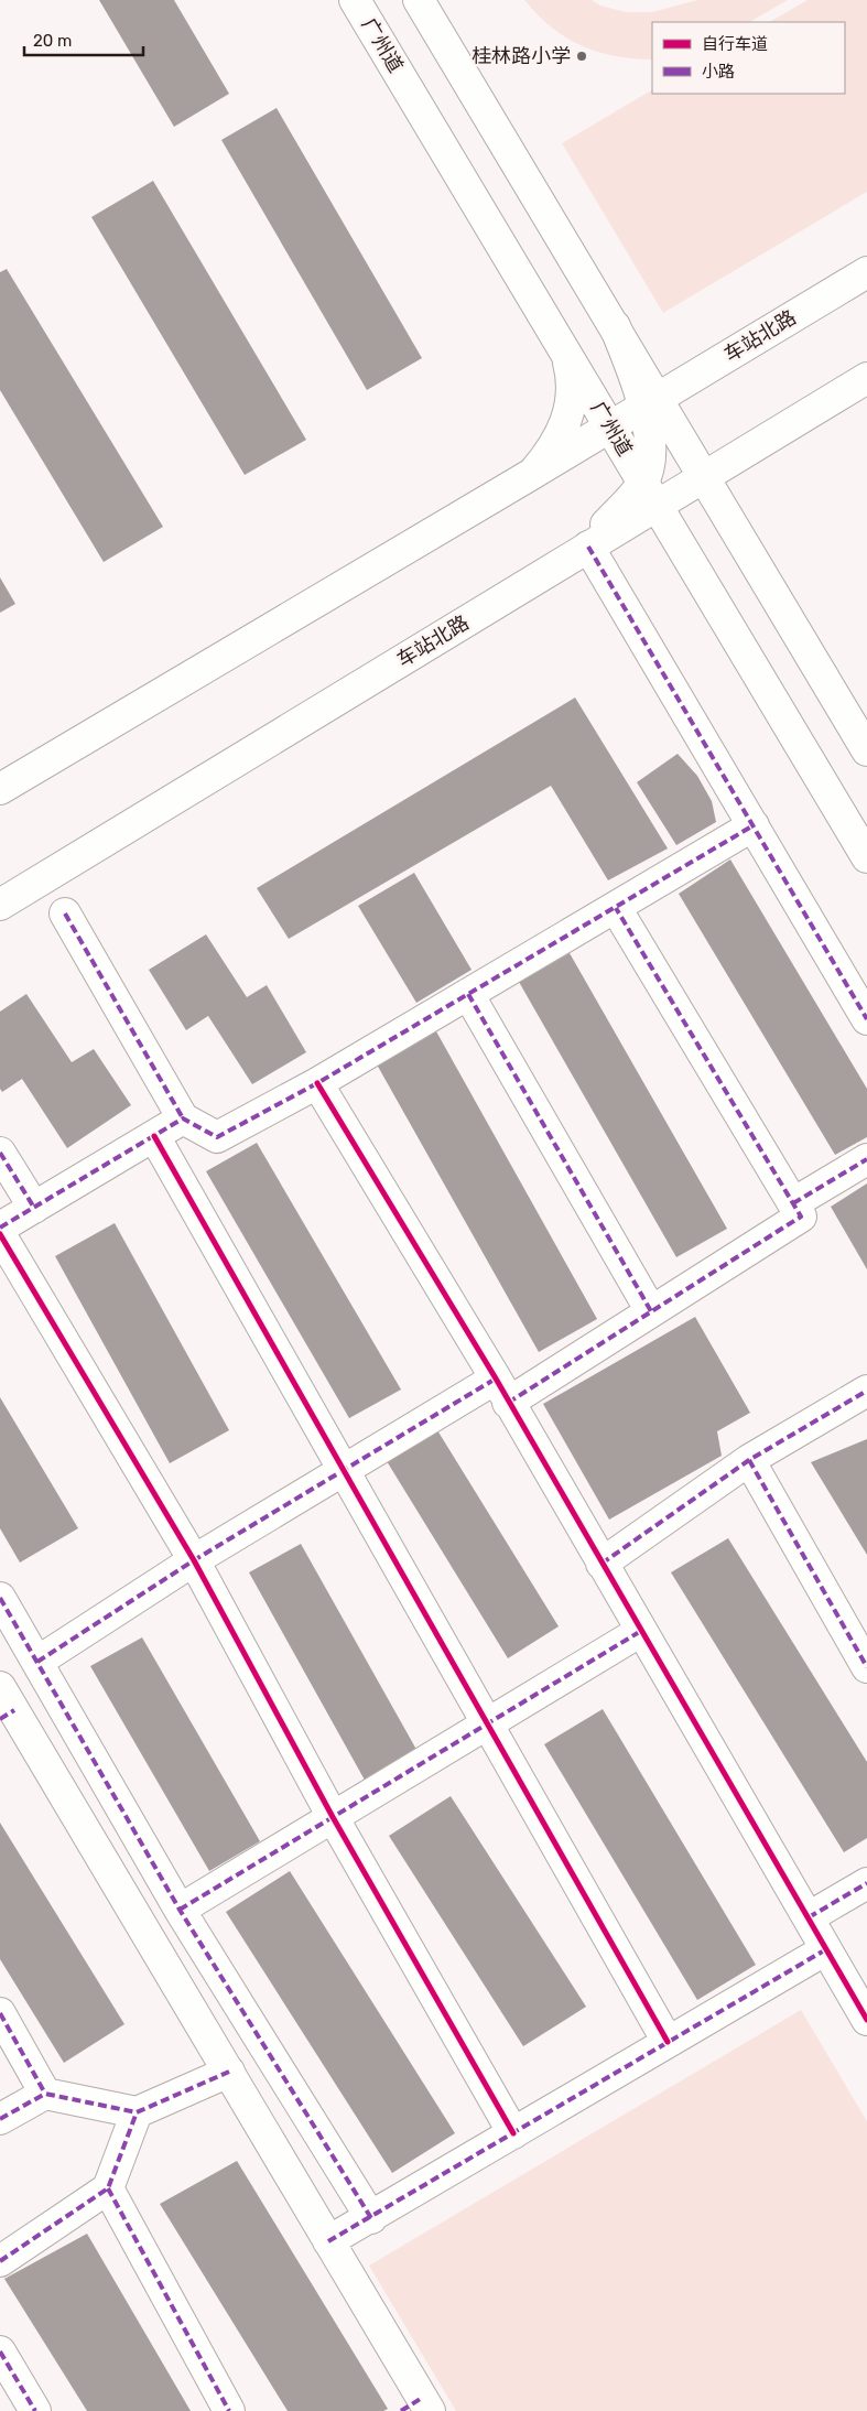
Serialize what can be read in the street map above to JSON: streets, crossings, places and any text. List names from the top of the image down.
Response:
{
  "streets": {
    "street": ["广州道", "车站北路"]
  },
  "crossings": [
    ["广州道", "车站北路"]
  ],
  "places": ["桂林路小学"],
  "legend": ["自行车道", "小路"],
  "scale_bar": "20 m"
}
